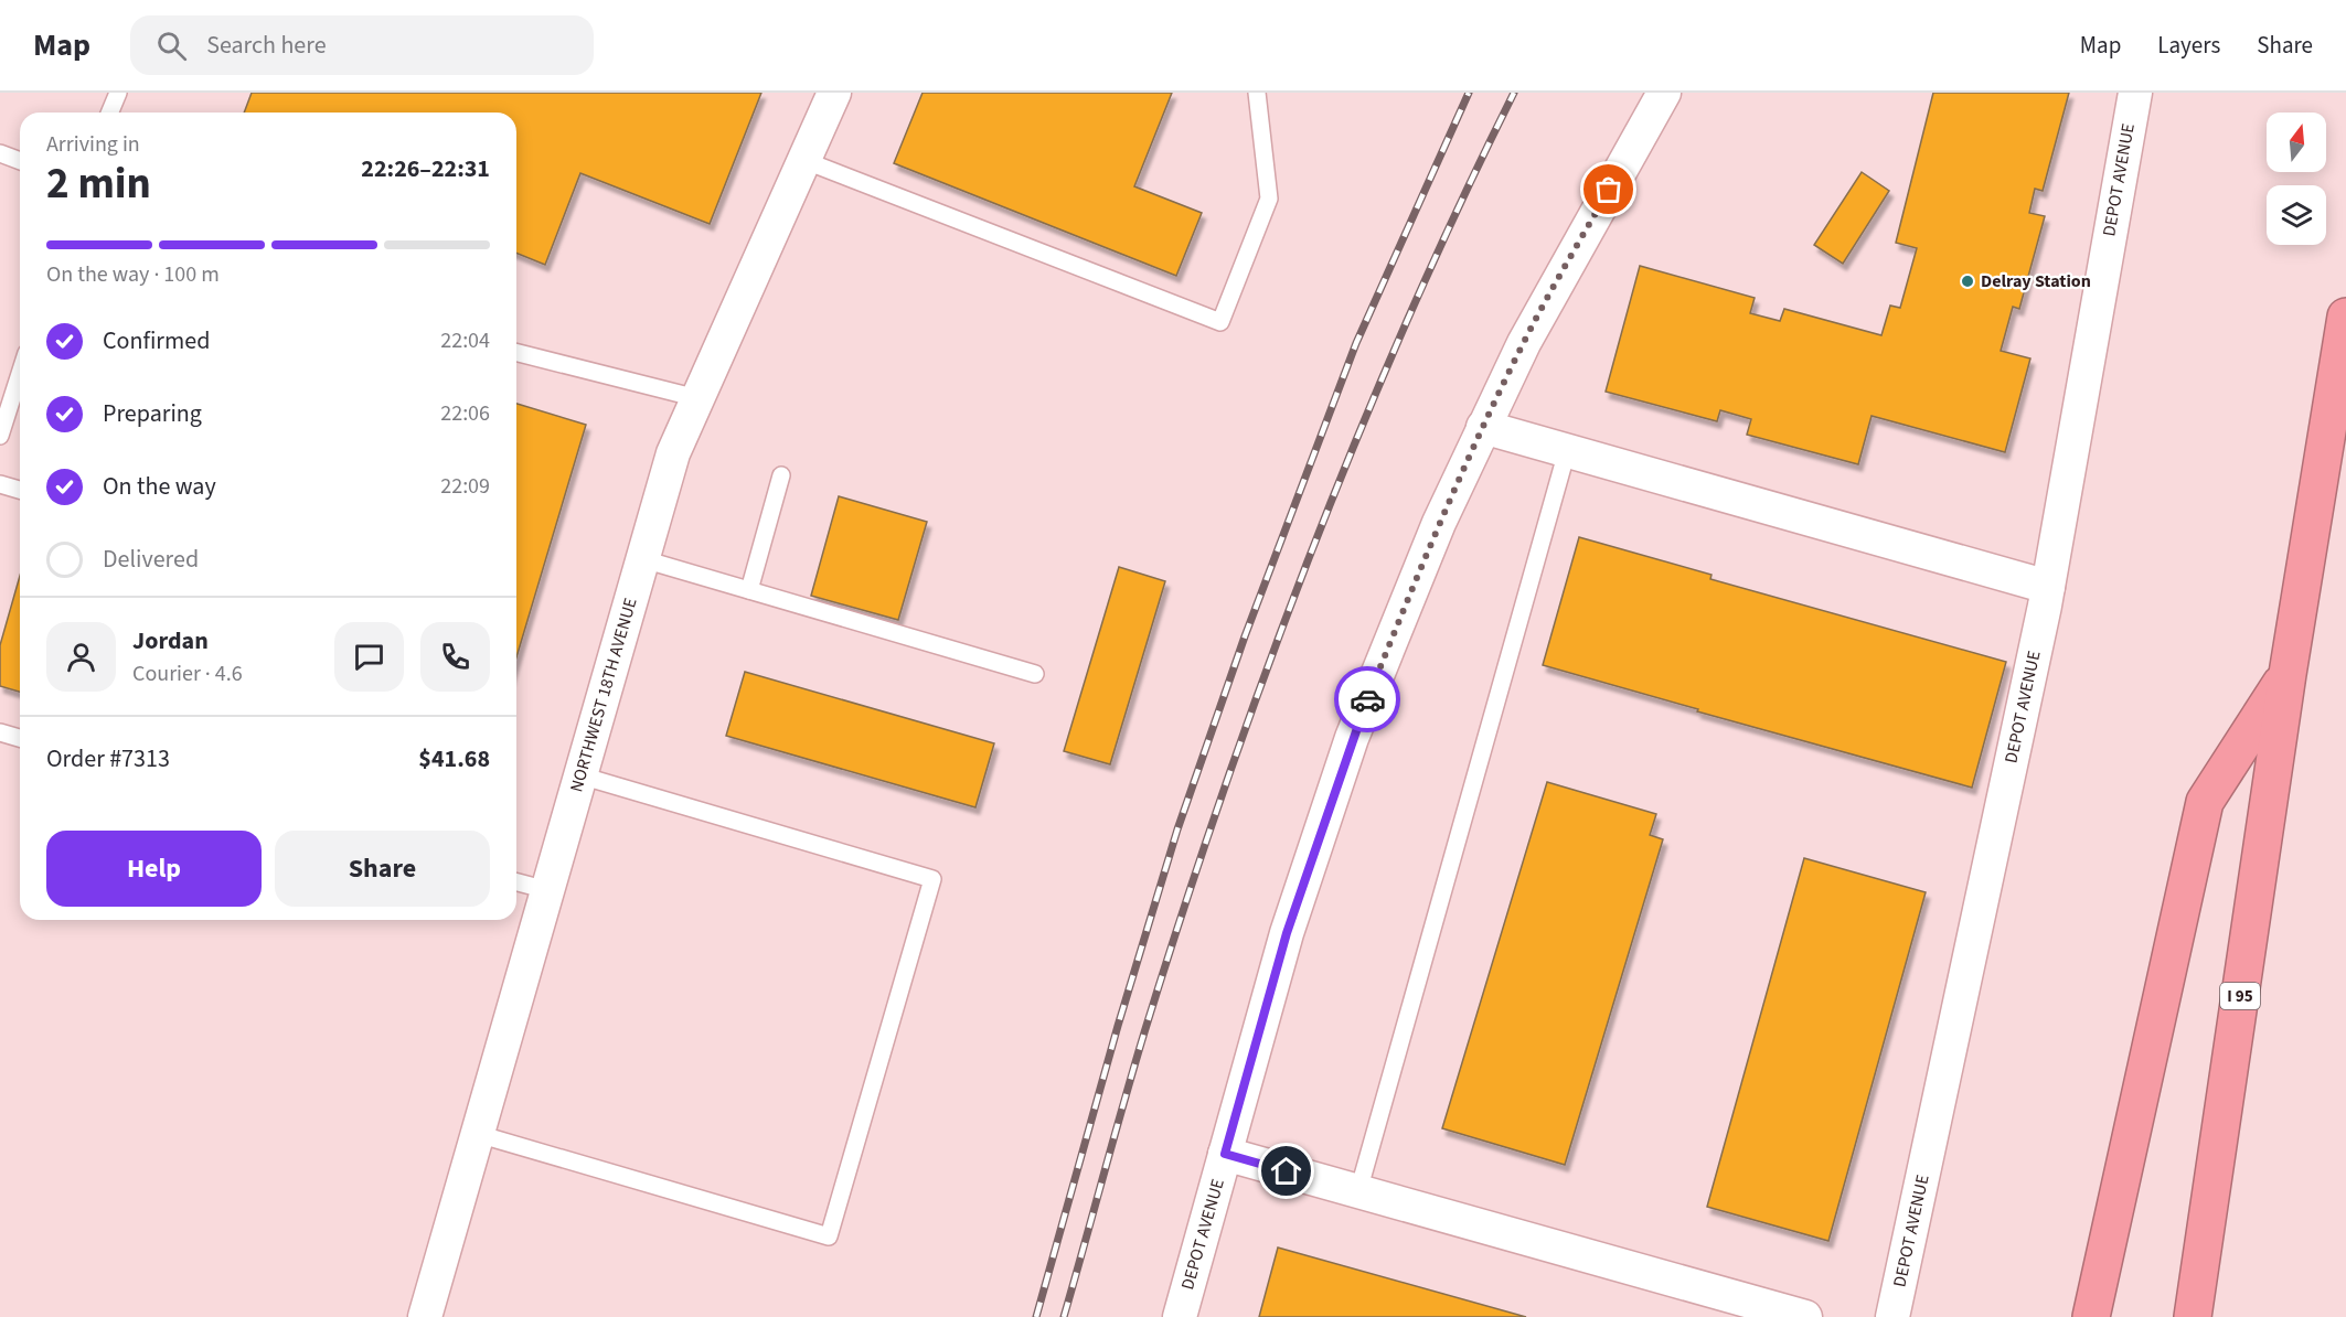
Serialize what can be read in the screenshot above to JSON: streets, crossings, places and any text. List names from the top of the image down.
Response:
{
  "streets": {
    "highway": ["I 95"],
    "street": ["DEPOT AVENUE", "NORTHWEST 18TH AVENUE"]
  },
  "places": ["Delray Station"],
  "north": "top",
  "page": {
    "header": "Map",
    "search": "Search here",
    "nav": ["Map", "Layers", "Share"],
    "heading": ["2 min", "Arriving in", "22:26–22:31"],
    "panel": [
      "Jordan",
      "Courier · 4.6",
      "Order #7313",
      "$41.68"
    ],
    "bar": "On the way · 100 m",
    "list": [
      ["Confirmed", "22:04"],
      ["Preparing", "22:06"],
      ["On the way", "22:09"],
      "Delivered"
    ],
    "buttons": ["Help", "Share"]
  }
}
